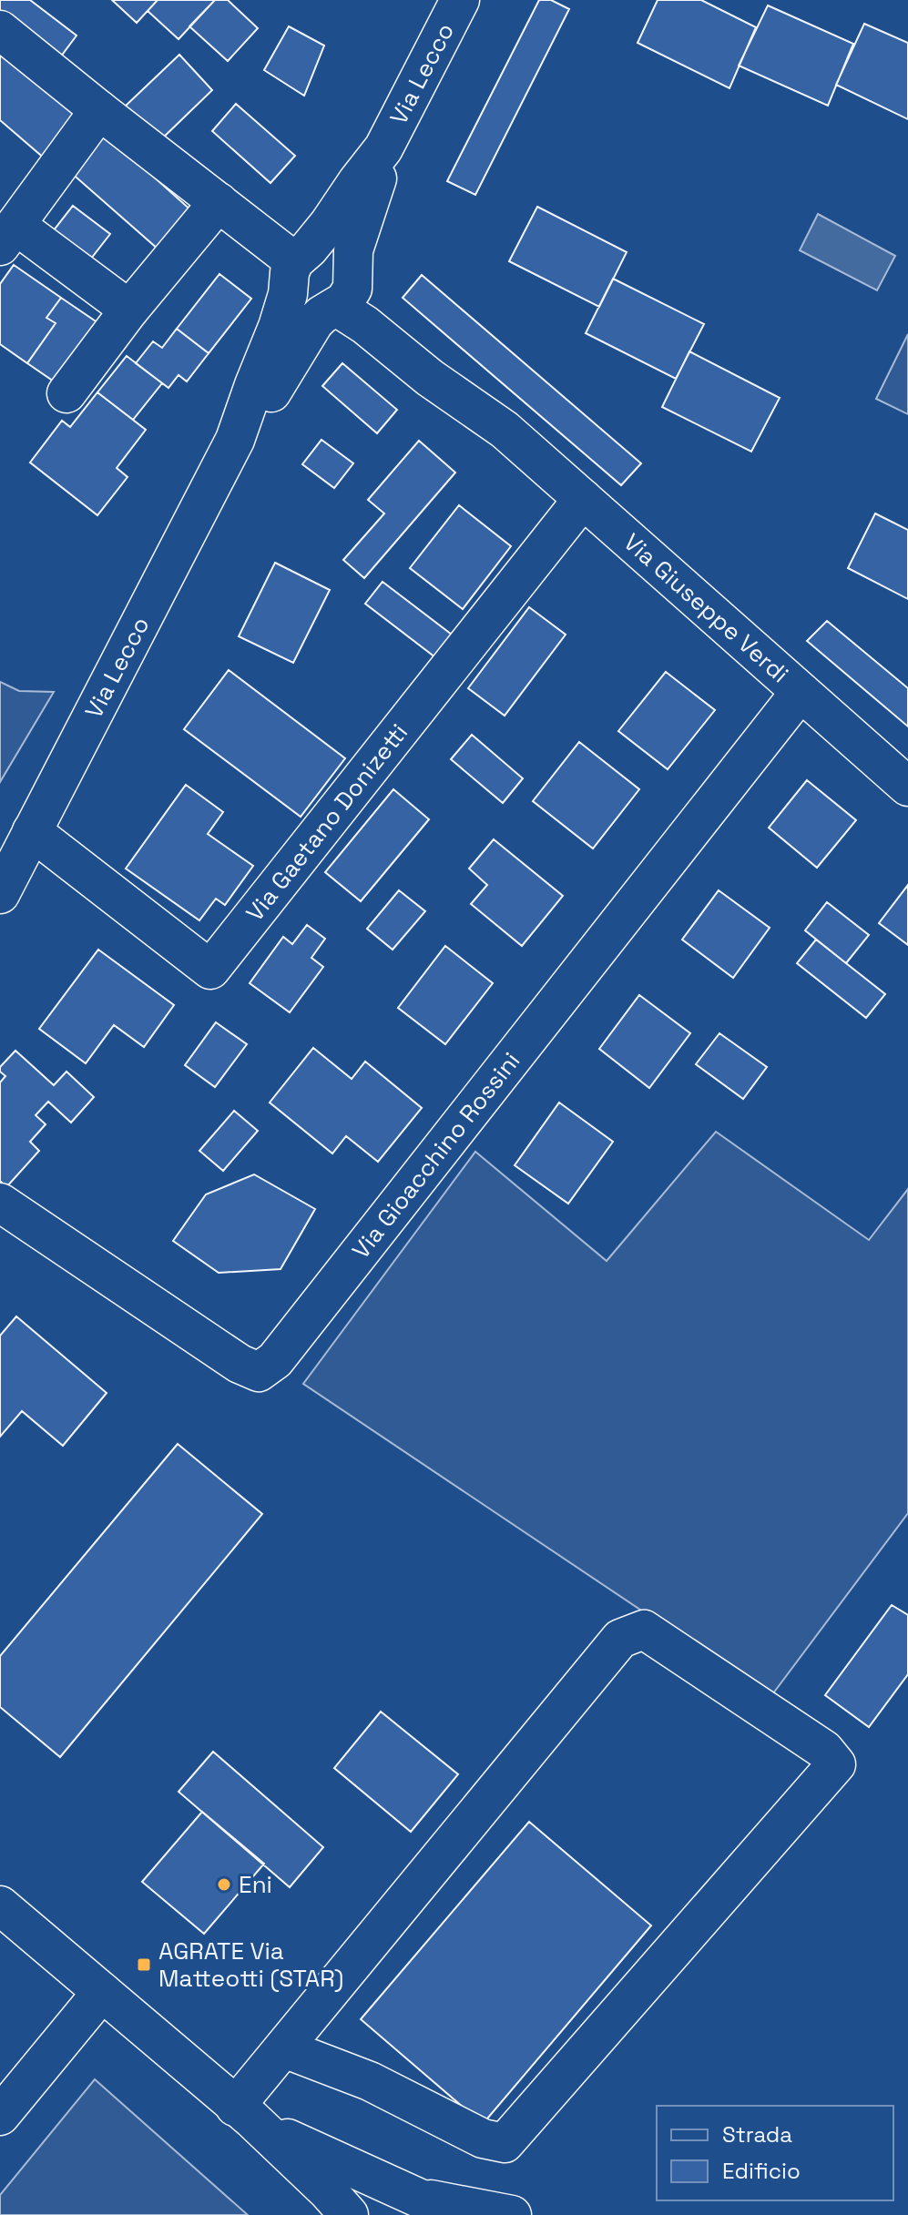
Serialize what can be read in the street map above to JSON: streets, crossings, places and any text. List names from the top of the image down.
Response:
{
  "streets": {
    "street": [
      "Via Lecco",
      "Via Giuseppe Verdi",
      "Via Gaetano Donizetti",
      "Via Gioacchino Rossini"
    ]
  },
  "crossings": [
    ["Via Lecco", "Via Giuseppe Verdi"],
    ["Via Lecco", "Via Gaetano Donizetti"],
    ["Via Giuseppe Verdi", "Via Gaetano Donizetti"],
    ["Via Giuseppe Verdi", "Via Gioacchino Rossini"]
  ],
  "places": {
    "other": ["Eni"],
    "transit": ["AGRATE Via Matteotti (STAR)"]
  },
  "legend": ["Strada", "Edificio"]
}
